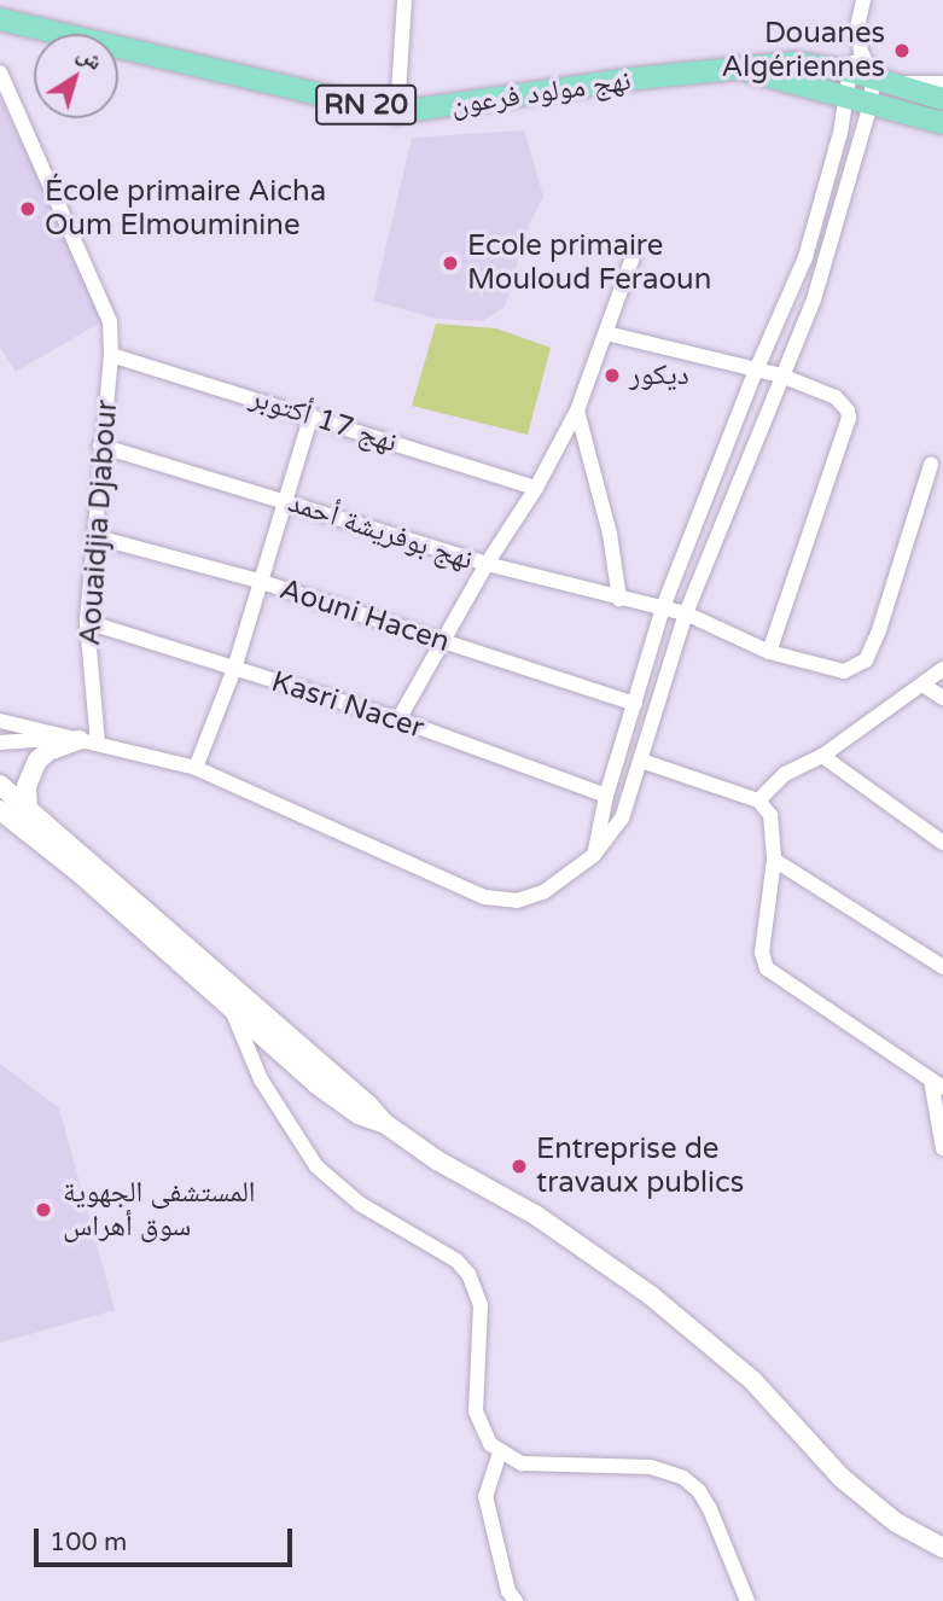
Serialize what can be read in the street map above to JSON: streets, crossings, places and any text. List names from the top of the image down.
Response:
{
  "streets": {
    "main road": ["نهج مولود فرعون", "RN 20"],
    "street": [
      "نهج 17 أكتوبر",
      "Aouaidjia Djabour",
      "نهج بوفريشة أحمد",
      "Aouni Hacen",
      "Kasri Nacer"
    ]
  },
  "crossings": [
    ["نهج مولود فرعون", "RN 20"],
    ["نهج 17 أكتوبر", "Aouaidjia Djabour"],
    ["Aouaidjia Djabour", "نهج بوفريشة أحمد"],
    ["Aouaidjia Djabour", "Aouni Hacen"],
    ["Aouaidjia Djabour", "Kasri Nacer"]
  ],
  "places": [
    "Douanes Algériennes",
    "École primaire Aicha Oum Elmouminine",
    "Ecole primaire Mouloud Feraoun",
    "ديكور",
    "Entreprise de travaux publics",
    "المستشفى الجهوية سوق أهراس"
  ],
  "scale_bar": "100 m",
  "north": "top right"
}
